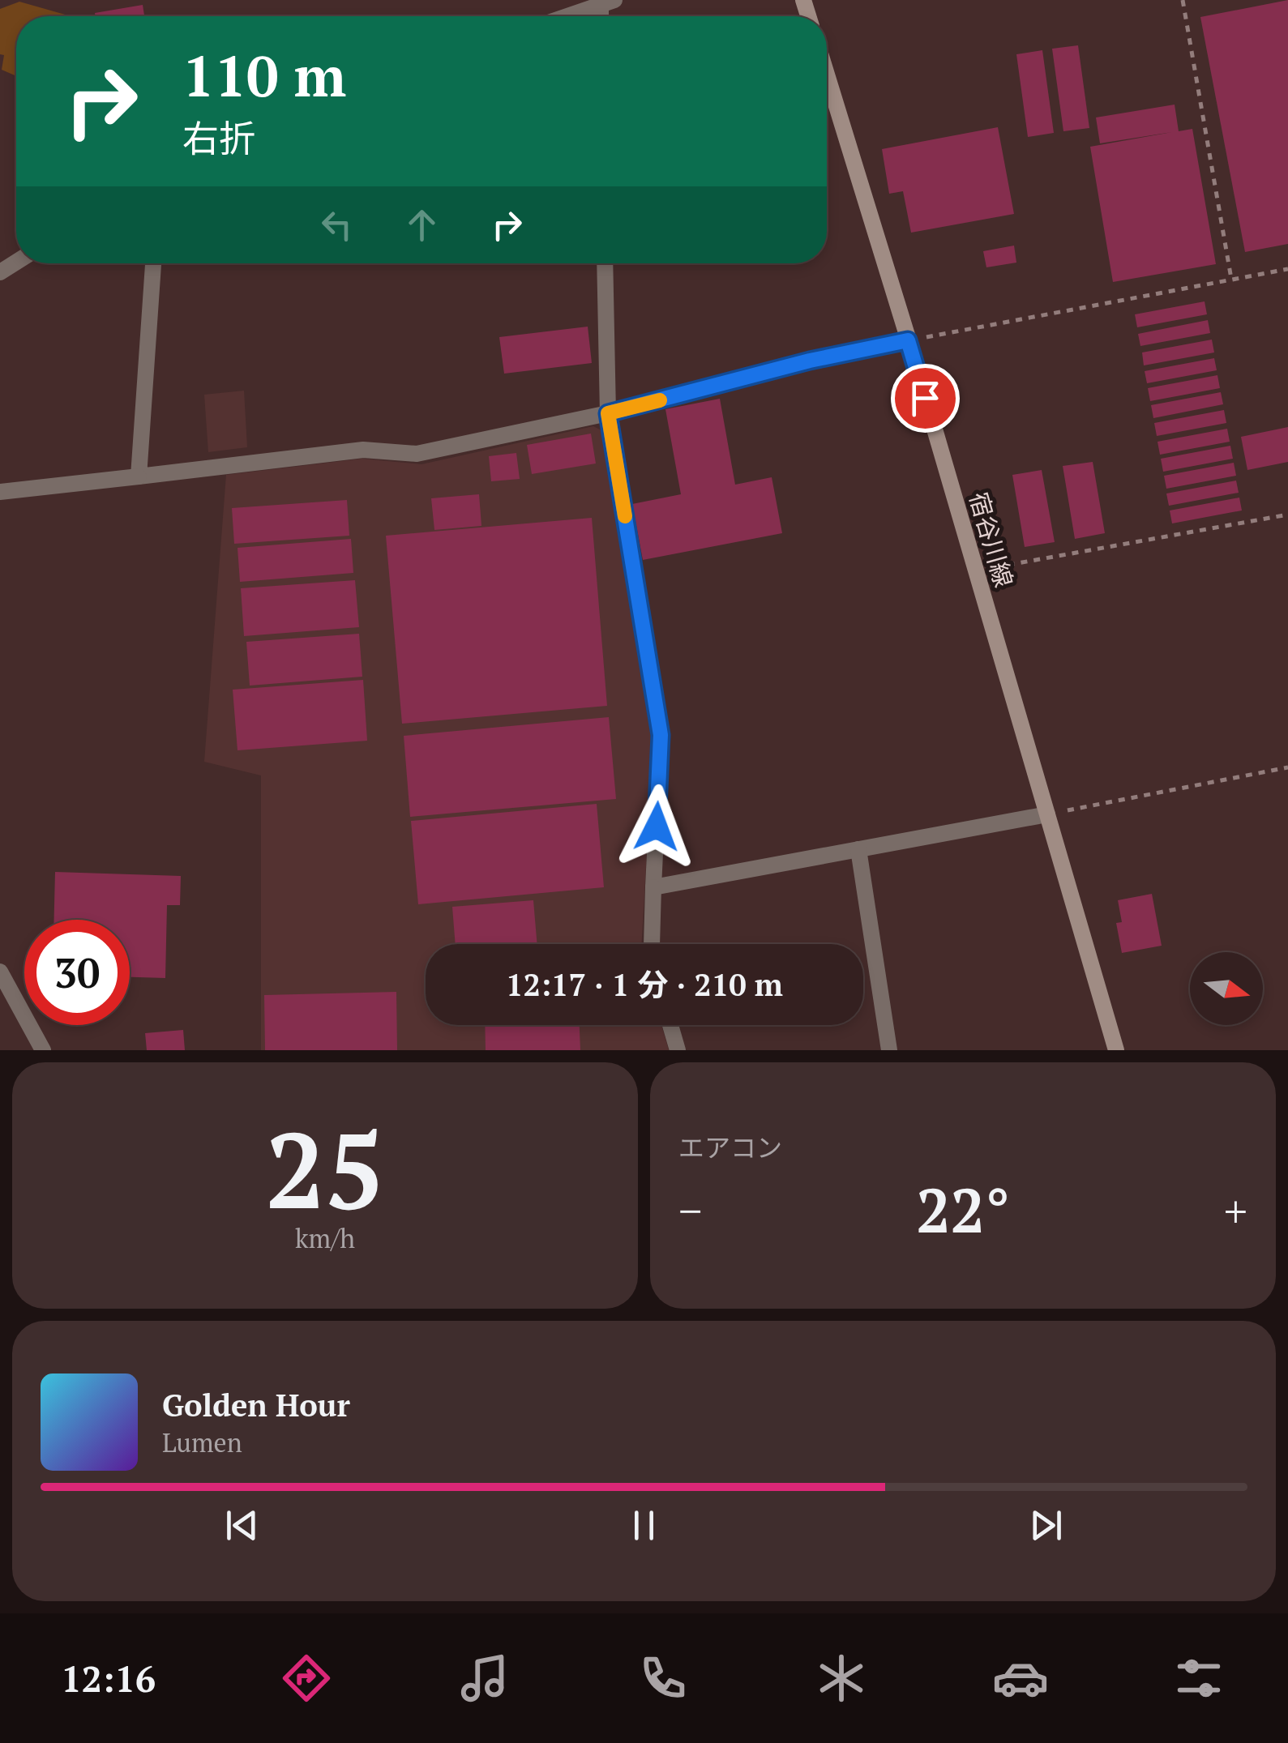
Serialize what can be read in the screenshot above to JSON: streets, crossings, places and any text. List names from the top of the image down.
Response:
{
  "streets": {
    "main road": ["宿谷川線"]
  },
  "north": "right",
  "page": {
    "turn": ["110 m", "右折"],
    "limit": "30",
    "trip": "12:17 · 1 分 · 210 m",
    "tile": [
      ["25", "km/h"],
      "エアコン"
    ],
    "heat": ["−", "22°", "+"],
    "song": ["Golden Hour", "Lumen"],
    "tabs": "12:16"
  }
}
